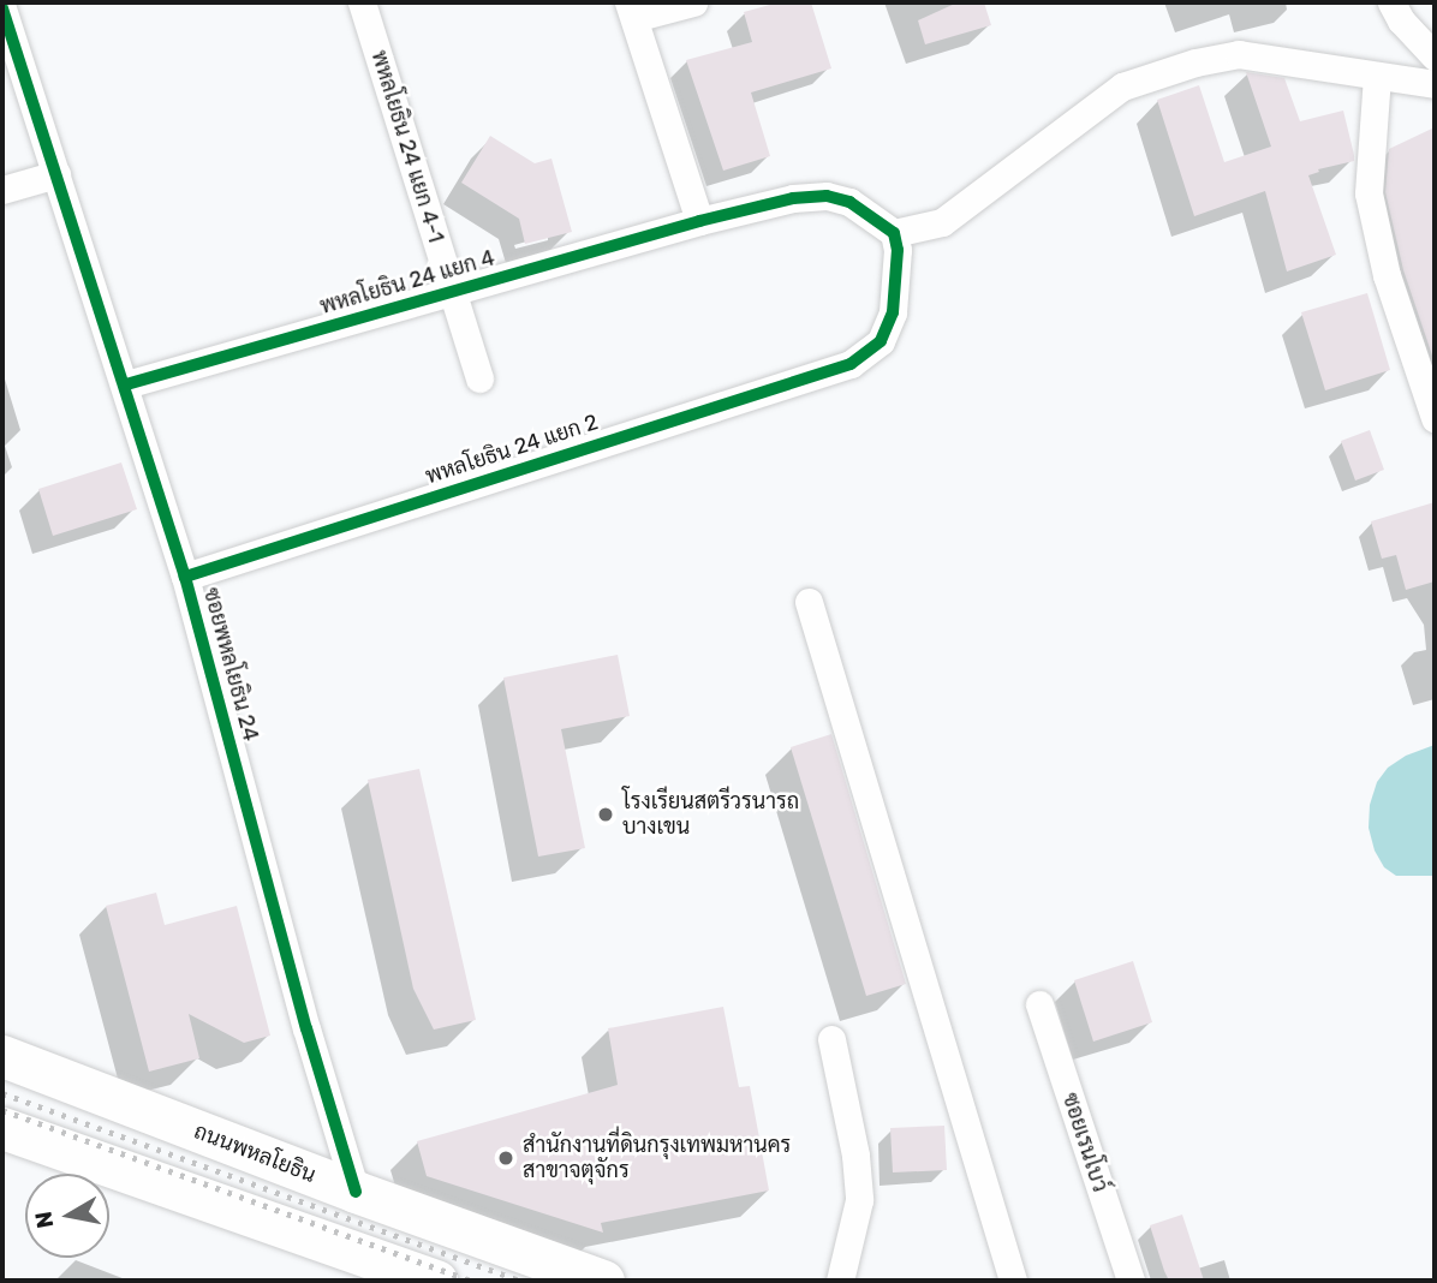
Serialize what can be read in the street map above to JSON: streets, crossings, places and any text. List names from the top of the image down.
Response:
{
  "streets": {
    "main road": ["ถนนพหลโยธิน"],
    "street": [
      "พหลโยธิน 24 แยก 4-1",
      "พหลโยธิน 24 แยก 4",
      "พหลโยธิน 24 แยก 2",
      "ซอยพหลโยธิน 24",
      "ซอยเรนโบว์"
    ]
  },
  "crossings": [
    ["พหลโยธิน 24 แยก 4-1", "พหลโยธิน 24 แยก 4"],
    ["พหลโยธิน 24 แยก 4", "ซอยพหลโยธิน 24"],
    ["พหลโยธิน 24 แยก 2", "ซอยพหลโยธิน 24"],
    ["ซอยพหลโยธิน 24", "ถนนพหลโยธิน"]
  ],
  "places": ["โรงเรียนสตรีวรนารถ บางเขน", "สำนักงานที่ดินกรุงเทพมหานคร สาขาจตุจักร"],
  "north": "left"
}
